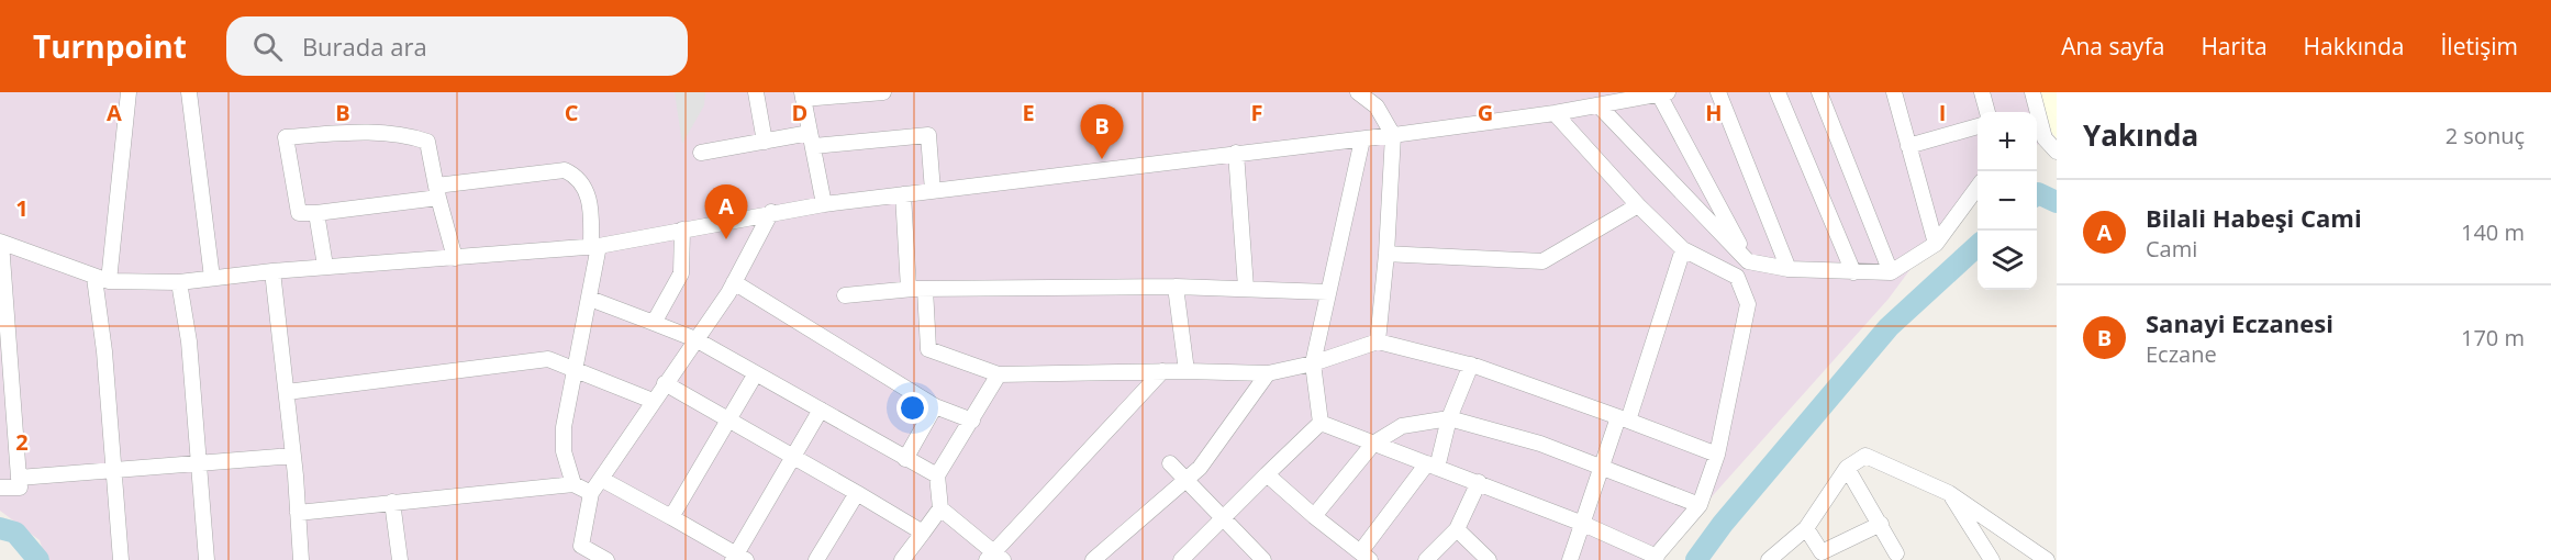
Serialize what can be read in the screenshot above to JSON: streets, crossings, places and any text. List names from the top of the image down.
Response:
{
  "page": {
    "header": "Turnpoint",
    "search": "Burada ara",
    "nav": [
      "Ana sayfa",
      "Harita",
      "Hakkında",
      "İletişim"
    ],
    "heading": ["Yakında", "2 sonuç"],
    "pins": ["B", "A"],
    "map_buttons": ["+", "−"],
    "list": [
      {
        "mark": "A",
        "name": "Bilali Habeşi Cami",
        "note": "Cami",
        "value": "140 m"
      },
      {
        "mark": "B",
        "name": "Sanayi Eczanesi",
        "note": "Eczane",
        "value": "170 m"
      }
    ]
  },
  "grid": {
    "columns": [
      "A",
      "B",
      "C",
      "D",
      "E",
      "F",
      "G",
      "H",
      "I"
    ],
    "rows": ["1", "2"]
  }
}
